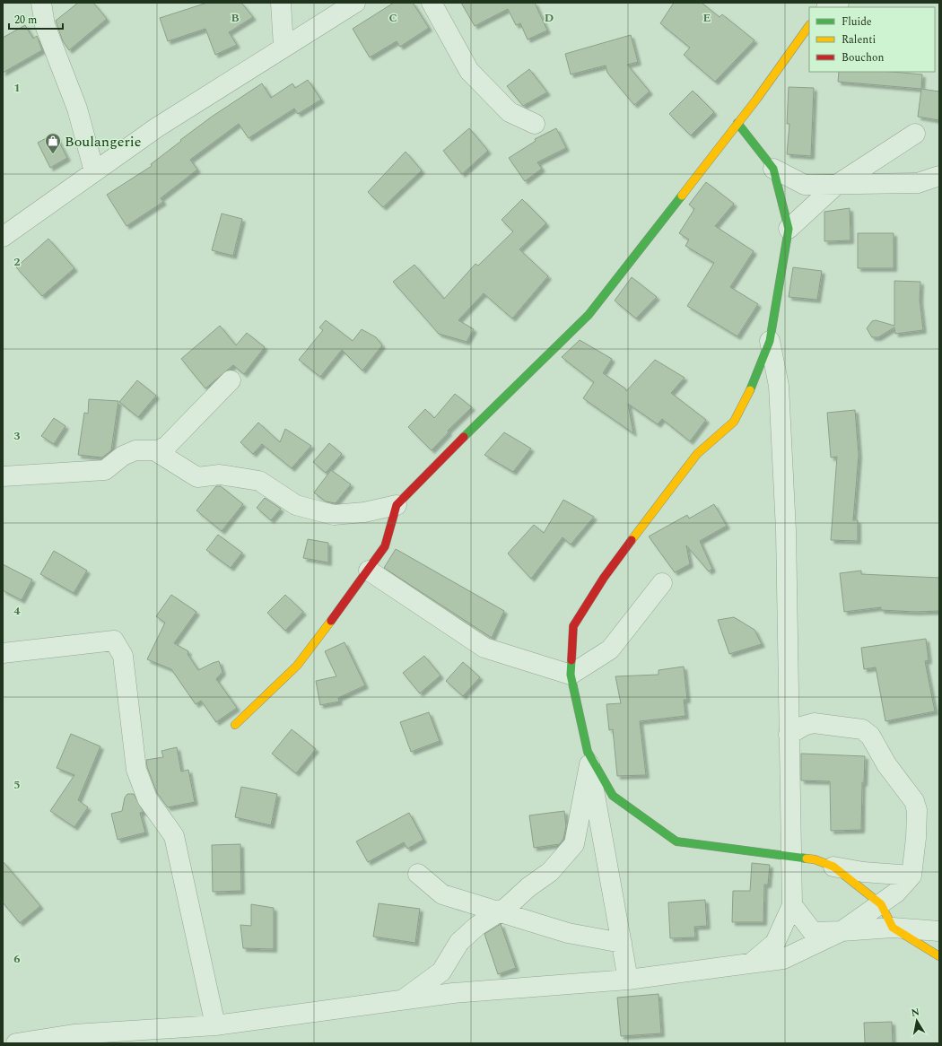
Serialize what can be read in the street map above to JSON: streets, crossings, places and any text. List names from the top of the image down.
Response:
{
  "places": {
    "shop": ["Boulangerie"]
  },
  "legend": ["Fluide", "Ralenti", "Bouchon"],
  "scale_bar": "20 m",
  "north": "top",
  "grid": {
    "columns": [
      "B",
      "C",
      "D",
      "E"
    ],
    "rows": [
      "1",
      "2",
      "3",
      "4",
      "5",
      "6"
    ]
  }
}
